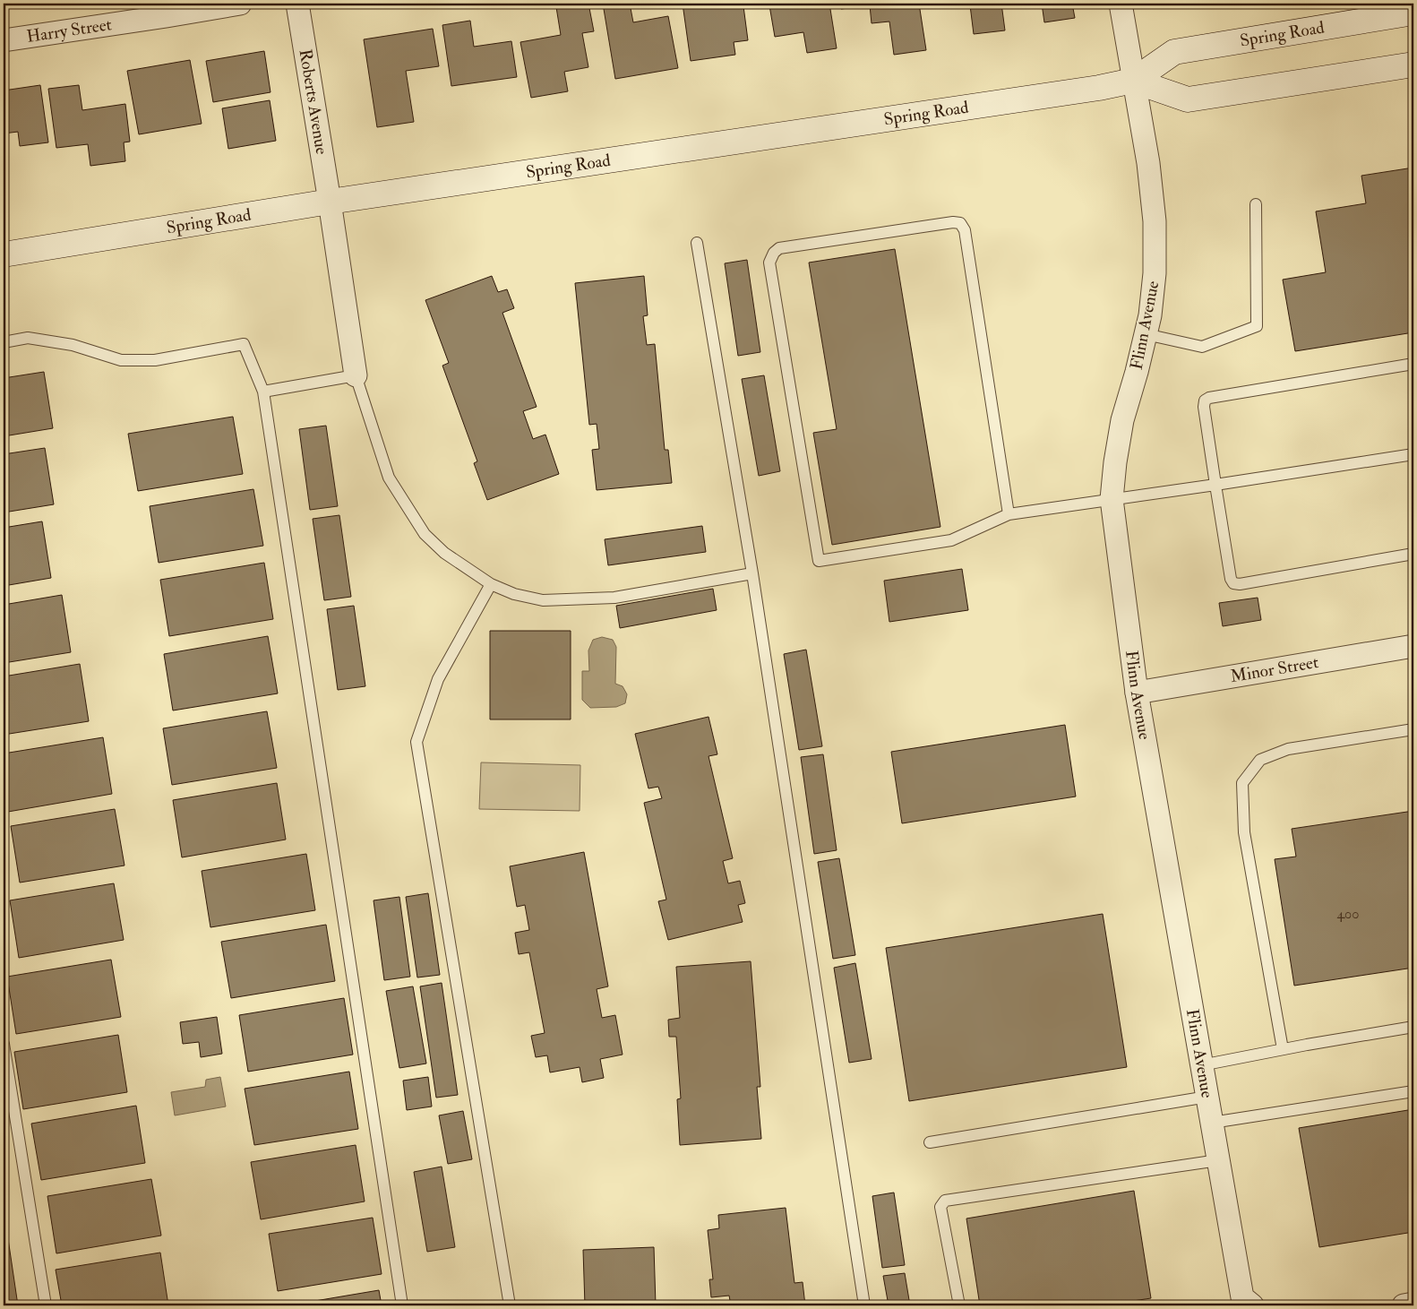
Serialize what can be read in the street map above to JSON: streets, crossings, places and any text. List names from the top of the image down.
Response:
{
  "streets": {
    "main road": ["Spring Road"],
    "street": [
      "Harry Street",
      "Roberts Avenue",
      "Flinn Avenue",
      "Minor Street"
    ]
  },
  "crossings": [
    ["Spring Road", "Roberts Avenue"],
    ["Spring Road", "Flinn Avenue"],
    ["Flinn Avenue", "Minor Street"]
  ],
  "house_numbers": ["400"]
}
